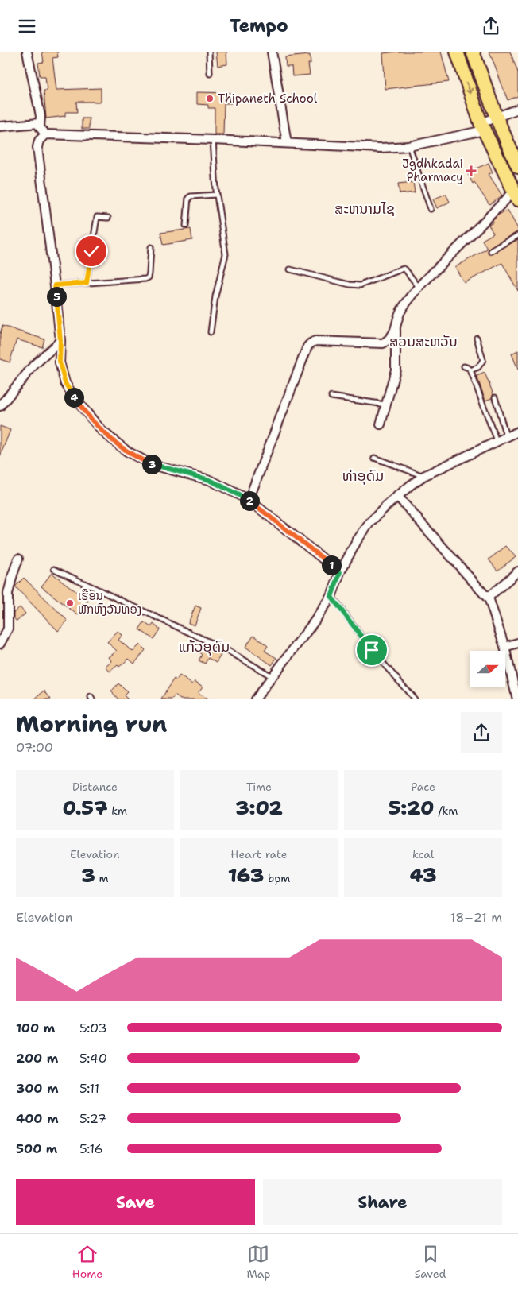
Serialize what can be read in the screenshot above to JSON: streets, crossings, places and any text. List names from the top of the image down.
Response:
{
  "districts": [
    "ສະຫນາມໄຊ",
    "ສວນສະຫວັນ",
    "ທ່າອຸດົມ",
    "ແກ້ວອຸດົມ"
  ],
  "places": {
    "other": ["Thipaneth School", "ເຮືອນ ພັກຫົງວັນທອງ"],
    "health": ["Jgdhkadai Pharmacy"]
  },
  "north": "right",
  "page": {
    "header": "Tempo",
    "pins": [
      "5",
      "4",
      "3",
      "2",
      "1"
    ],
    "heading": ["Morning run", "07:00"],
    "stats": [
      ["Distance", "0.57 km"],
      ["Time", "3:02"],
      ["Pace", "5:20 /km"],
      ["Elevation", "3 m"],
      ["Heart rate", "163 bpm"],
      ["kcal", "43"]
    ],
    "chart": ["Elevation", "18–21 m"],
    "list": [
      {
        "name": "100 m",
        "note": "5:03"
      },
      {
        "name": "200 m",
        "note": "5:40"
      },
      {
        "name": "300 m",
        "note": "5:11"
      },
      {
        "name": "400 m",
        "note": "5:27"
      },
      {
        "name": "500 m",
        "note": "5:16"
      }
    ],
    "buttons": ["Save", "Share"],
    "tabs": ["Home", "Map", "Saved"]
  }
}
